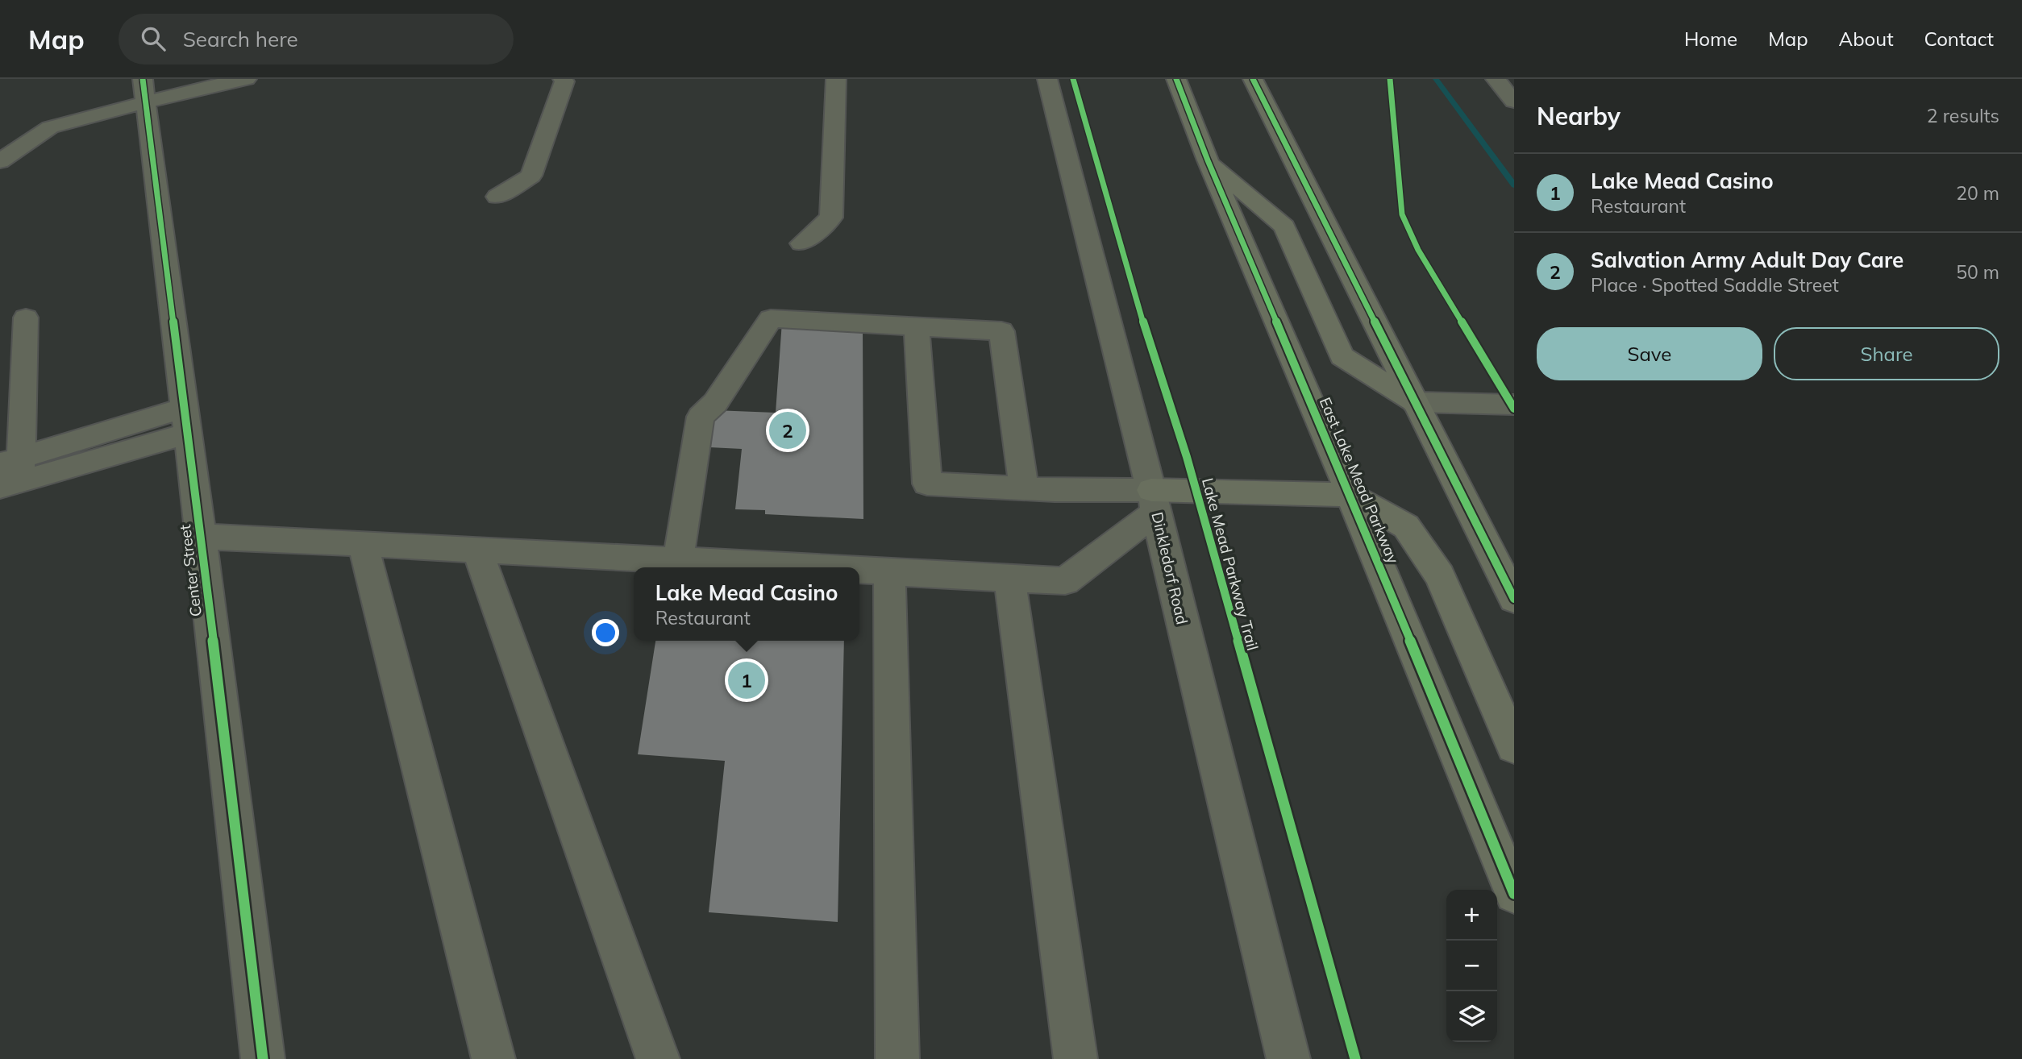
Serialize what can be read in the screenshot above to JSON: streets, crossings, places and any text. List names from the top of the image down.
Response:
{
  "streets": {
    "main road": ["East Lake Mead Parkway"],
    "street": ["Dinkledorf Road", "Center Street"],
    "cycle path": ["Lake Mead Parkway Trail"]
  },
  "page": {
    "header": "Map",
    "search": "Search here",
    "nav": [
      "Home",
      "Map",
      "About",
      "Contact"
    ],
    "heading": ["Nearby", "2 results"],
    "list": [
      {
        "mark": "1",
        "name": "Lake Mead Casino",
        "note": "Restaurant",
        "value": "20 m"
      },
      {
        "mark": "2",
        "name": "Salvation Army Adult Day Care",
        "note": "Place · Spotted Saddle Street",
        "value": "50 m"
      }
    ],
    "buttons": ["Save", "Share"],
    "pins": ["2", "1"],
    "popup": ["Lake Mead Casino", "Restaurant"],
    "map_buttons": ["+", "−"]
  }
}
